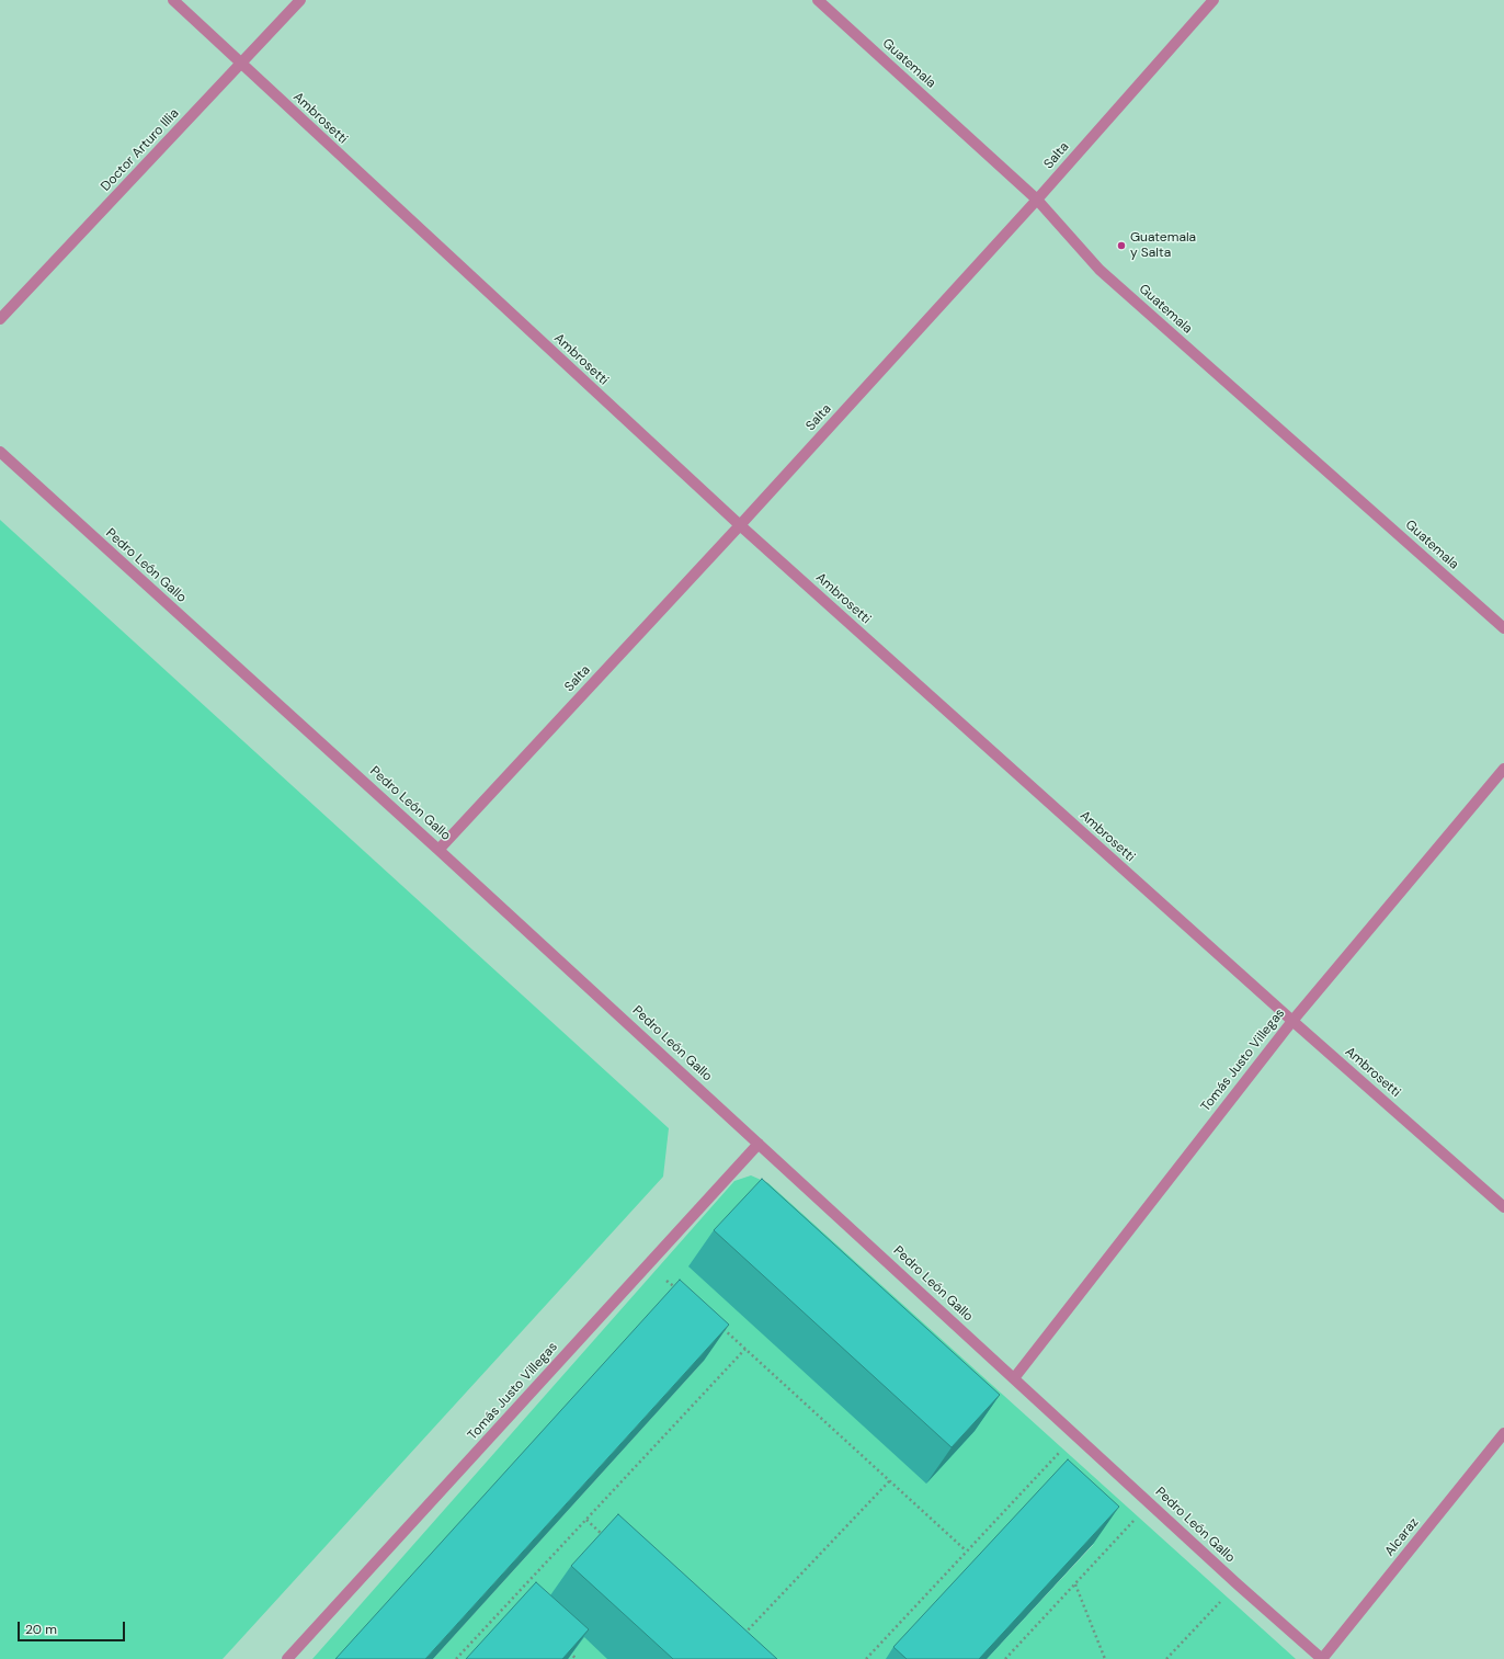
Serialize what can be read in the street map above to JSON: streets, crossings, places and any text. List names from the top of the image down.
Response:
{
  "streets": {
    "street": [
      "Guatemala",
      "Ambrosetti",
      "Doctor Arturo Illia",
      "Salta",
      "Pedro León Gallo",
      "Tomás Justo Villegas",
      "Alcaraz"
    ]
  },
  "crossings": [
    ["Guatemala", "Salta"],
    ["Ambrosetti", "Doctor Arturo Illia"],
    ["Ambrosetti", "Salta"],
    ["Ambrosetti", "Tomás Justo Villegas"],
    ["Salta", "Pedro León Gallo"],
    ["Pedro León Gallo", "Tomás Justo Villegas"],
    ["Pedro León Gallo", "Alcaraz"]
  ],
  "places": ["Guatemala y Salta"],
  "scale_bar": "20 m"
}
